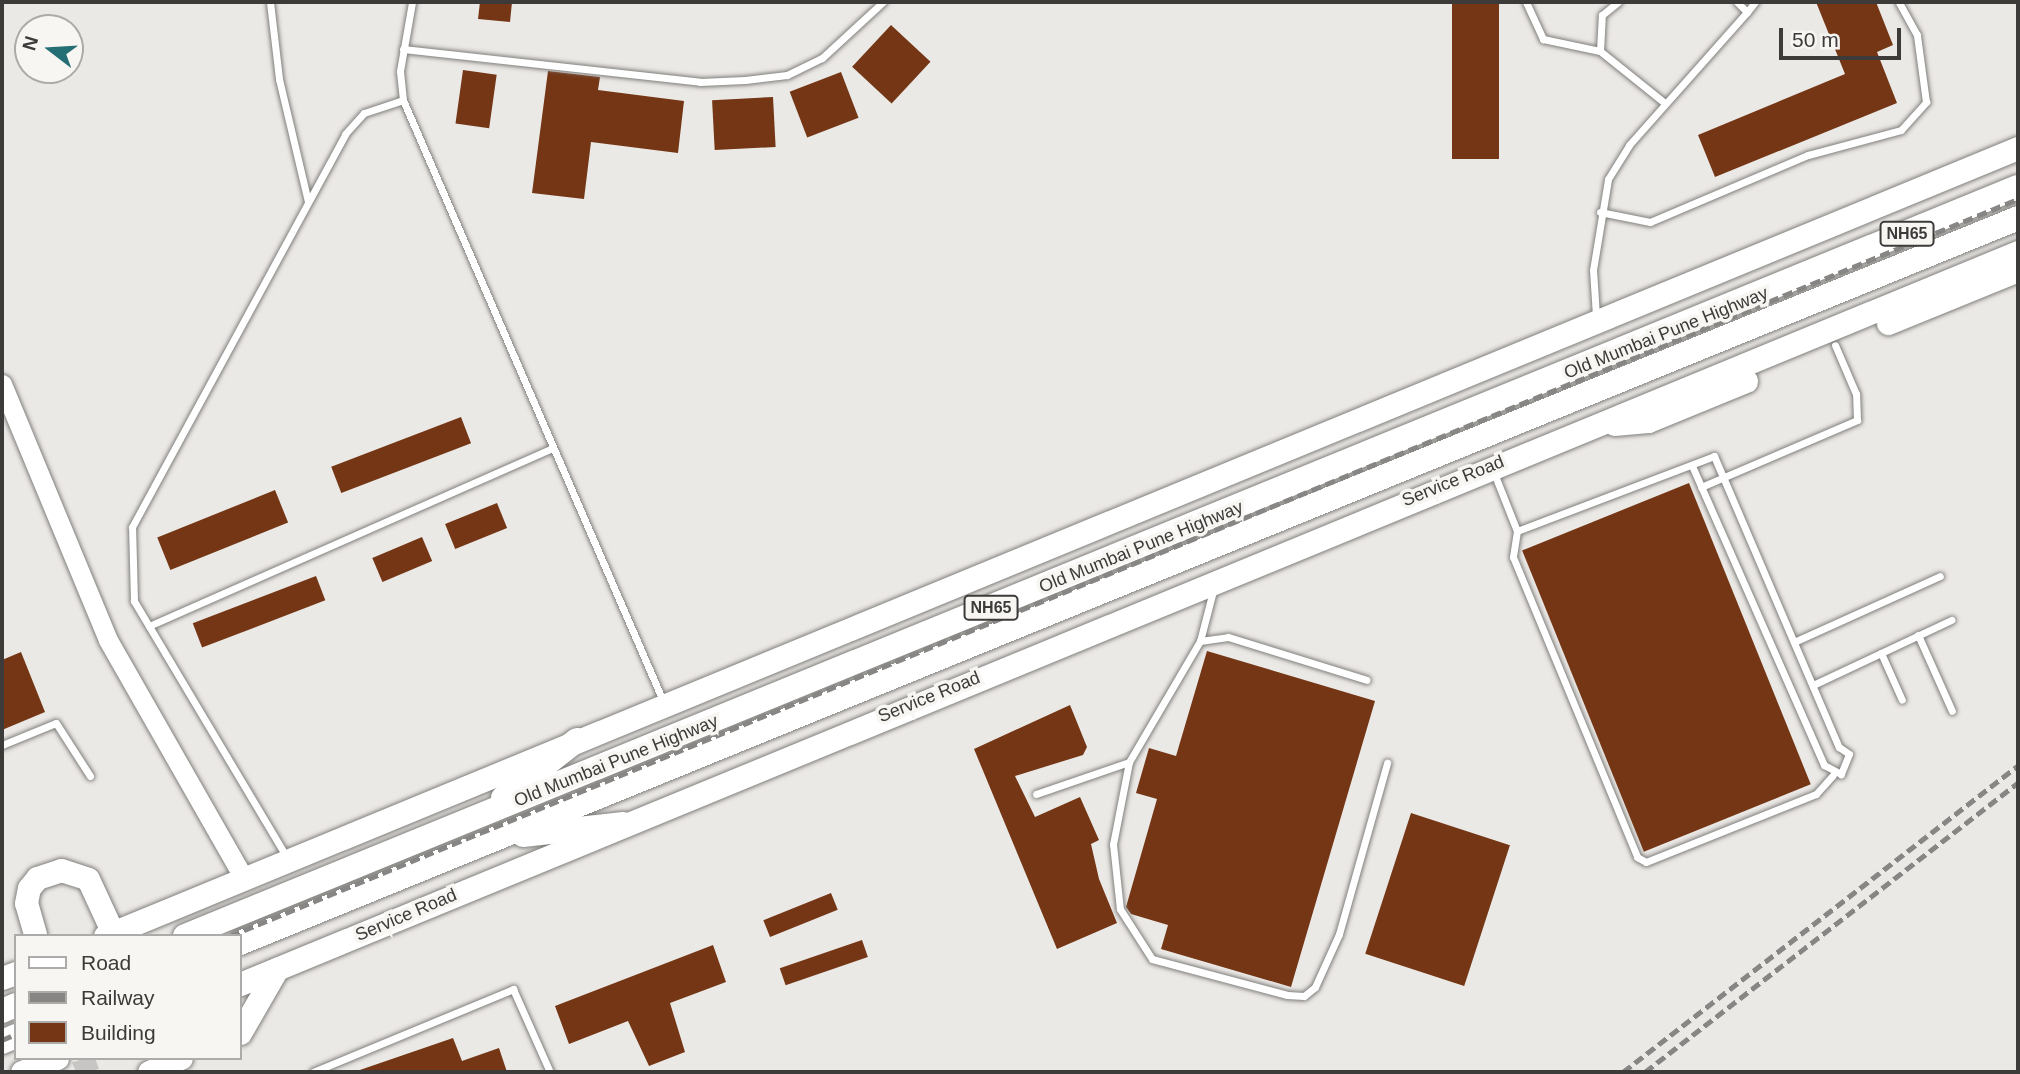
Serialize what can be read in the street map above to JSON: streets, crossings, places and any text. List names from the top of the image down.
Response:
{
  "streets": {
    "highway": ["NH65", "Old Mumbai Pune Highway"],
    "main road": ["Service Road"]
  },
  "legend": ["Road", "Railway", "Building"],
  "scale_bar": "50 m",
  "north": "left"
}
